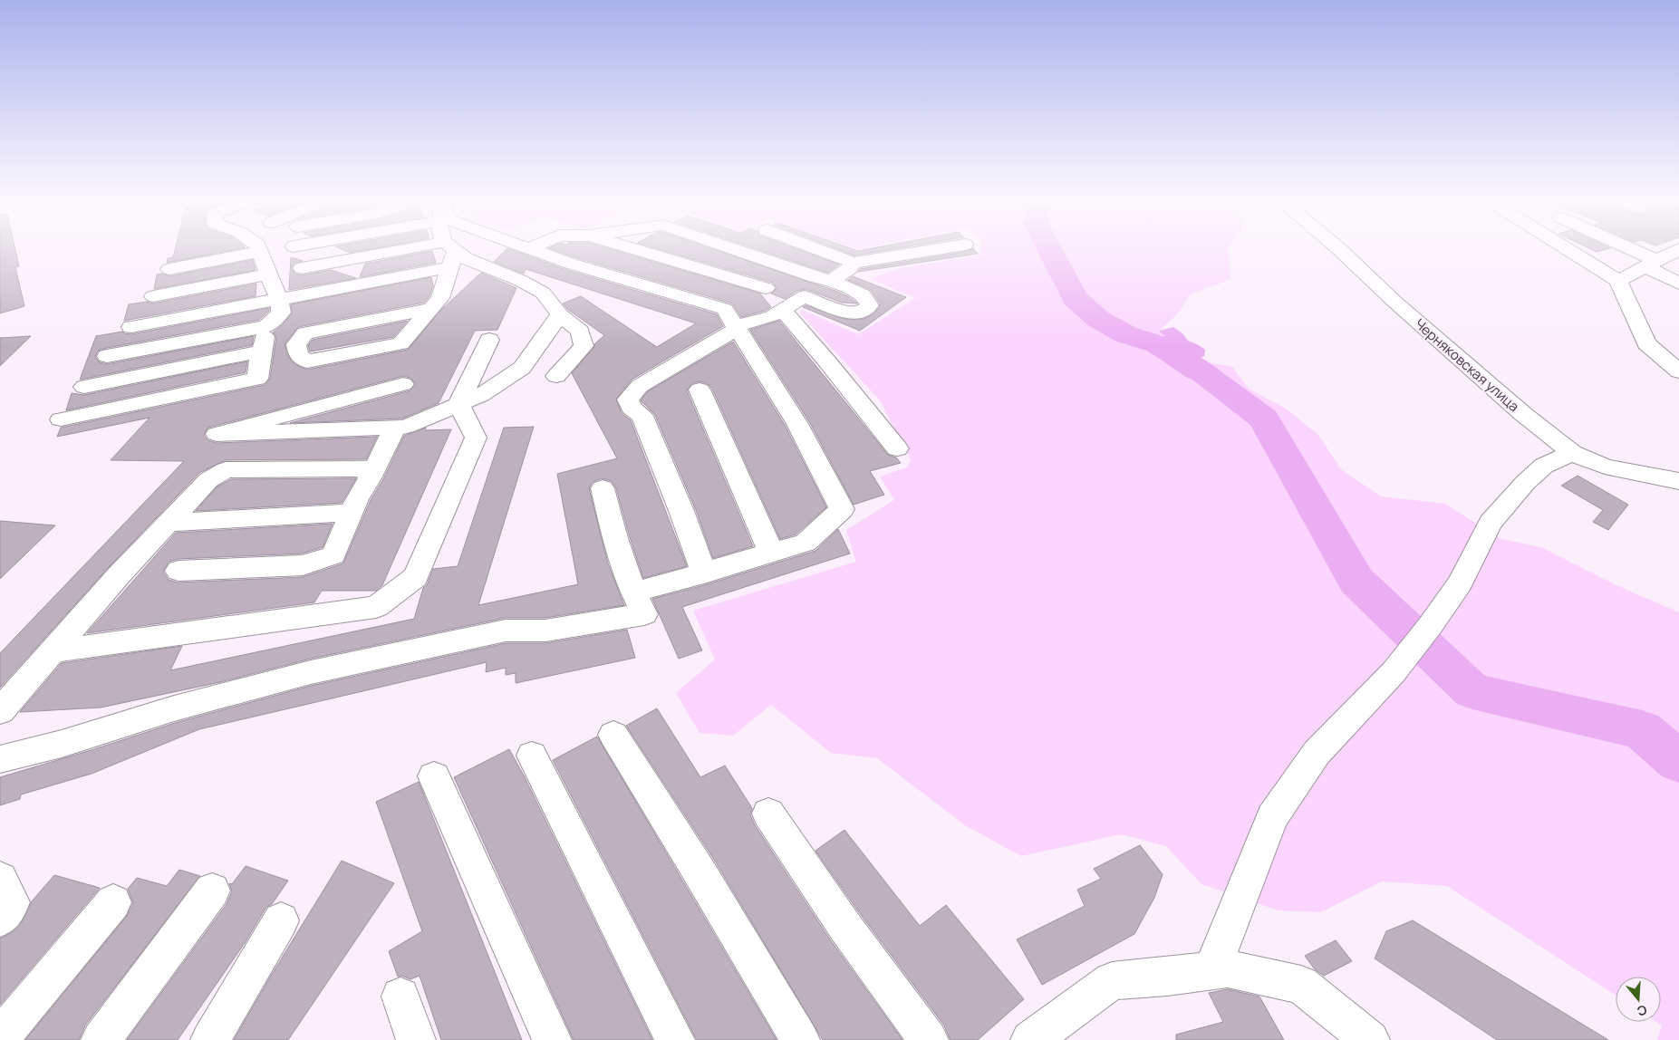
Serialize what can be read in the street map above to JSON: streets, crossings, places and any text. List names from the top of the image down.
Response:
{
  "streets": {
    "street": ["Черняковская улица"]
  },
  "north": "bottom"
}
